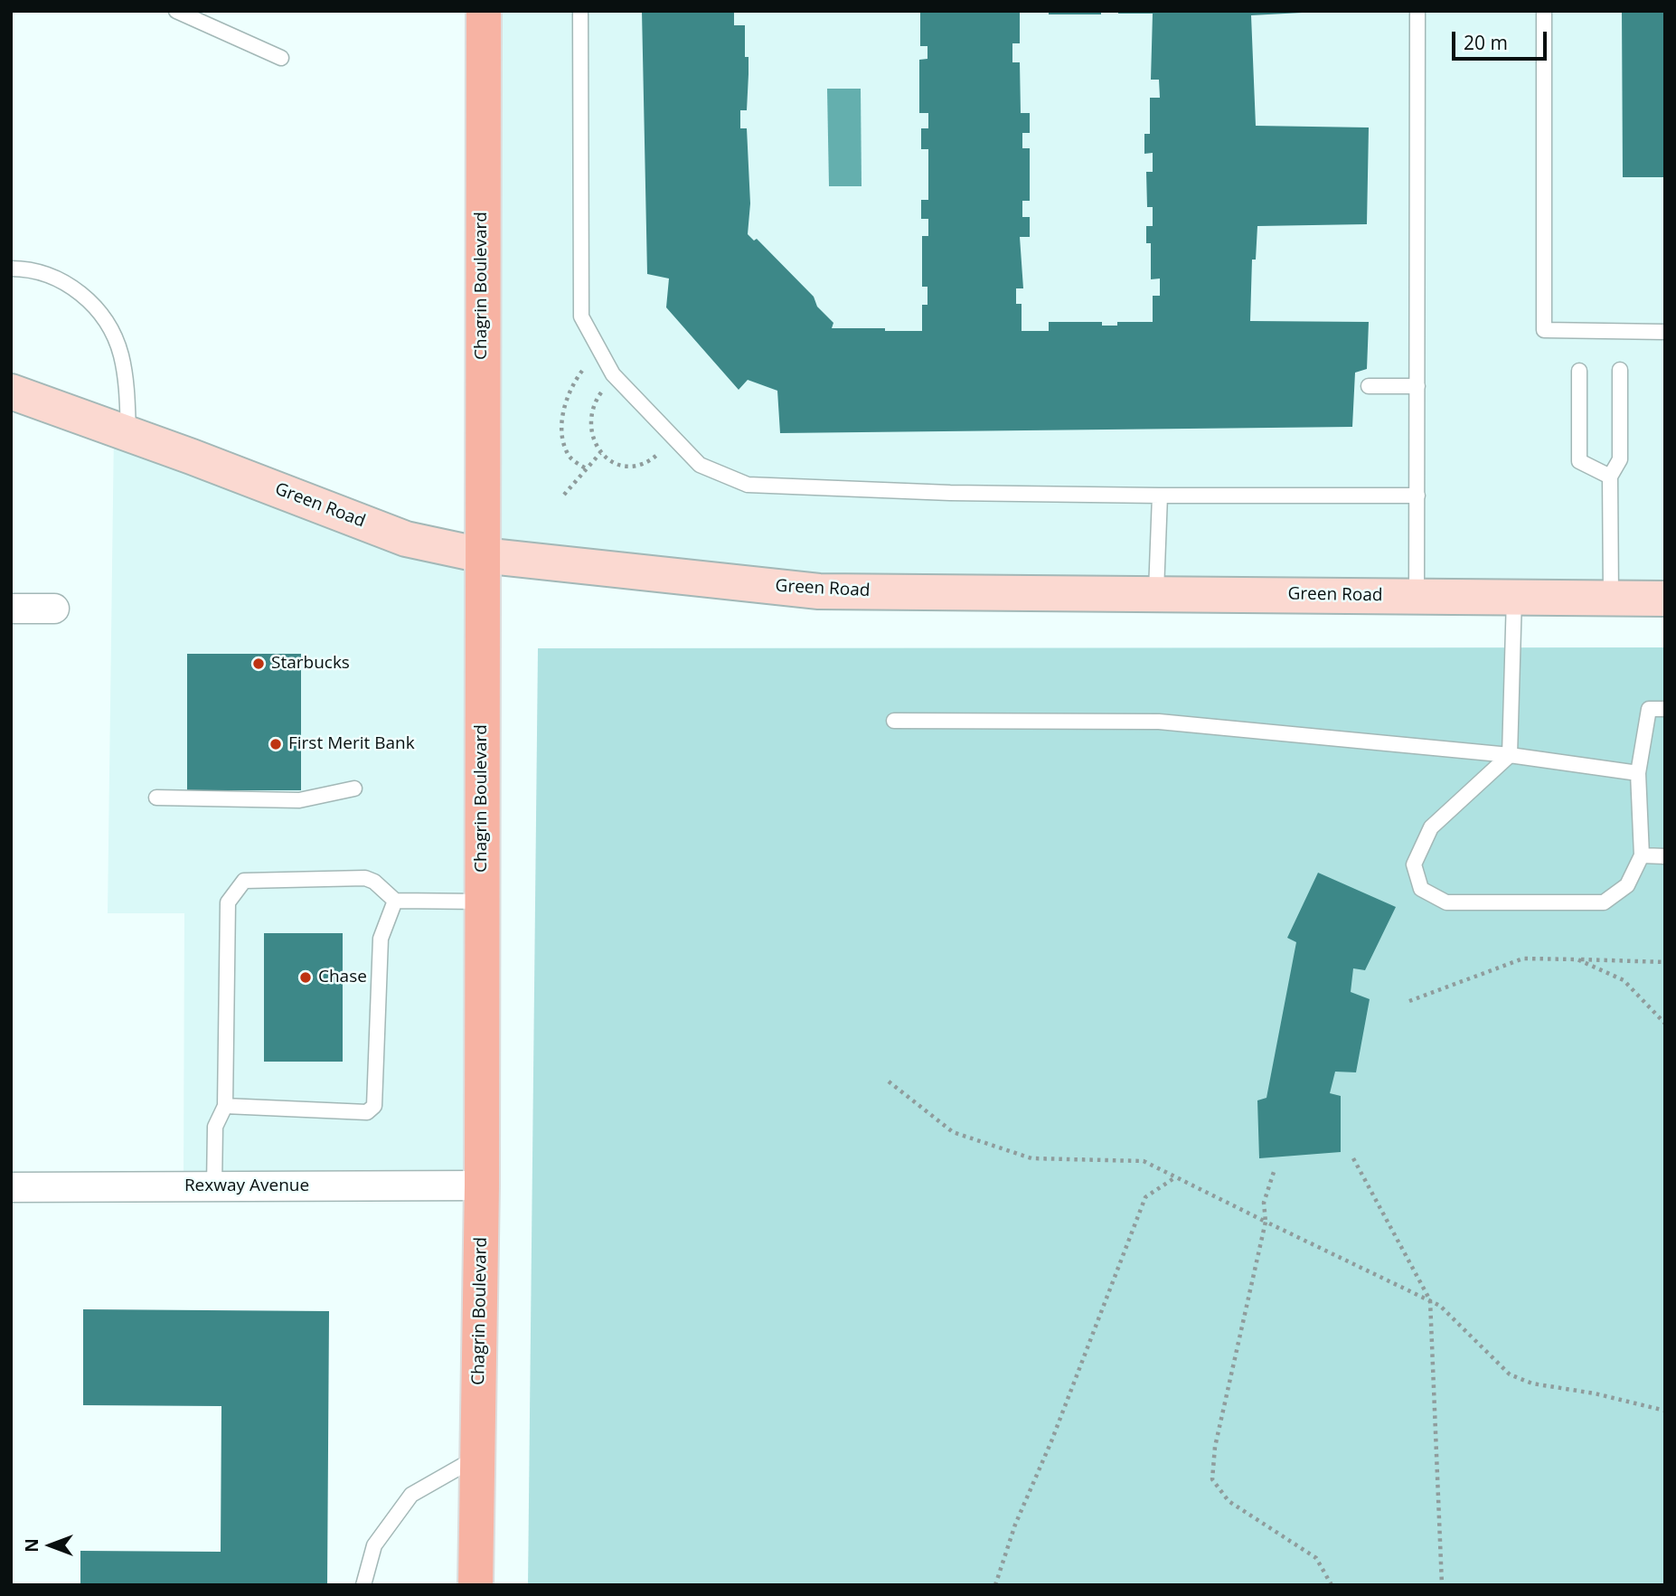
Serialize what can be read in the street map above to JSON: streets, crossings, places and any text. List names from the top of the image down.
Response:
{
  "streets": {
    "main road": ["Chagrin Boulevard", "Green Road"],
    "street": ["Rexway Avenue"]
  },
  "crossings": [
    ["Chagrin Boulevard", "Green Road"],
    ["Chagrin Boulevard", "Rexway Avenue"]
  ],
  "places": ["Starbucks", "First Merit Bank", "Chase"],
  "scale_bar": "20 m",
  "north": "left"
}
